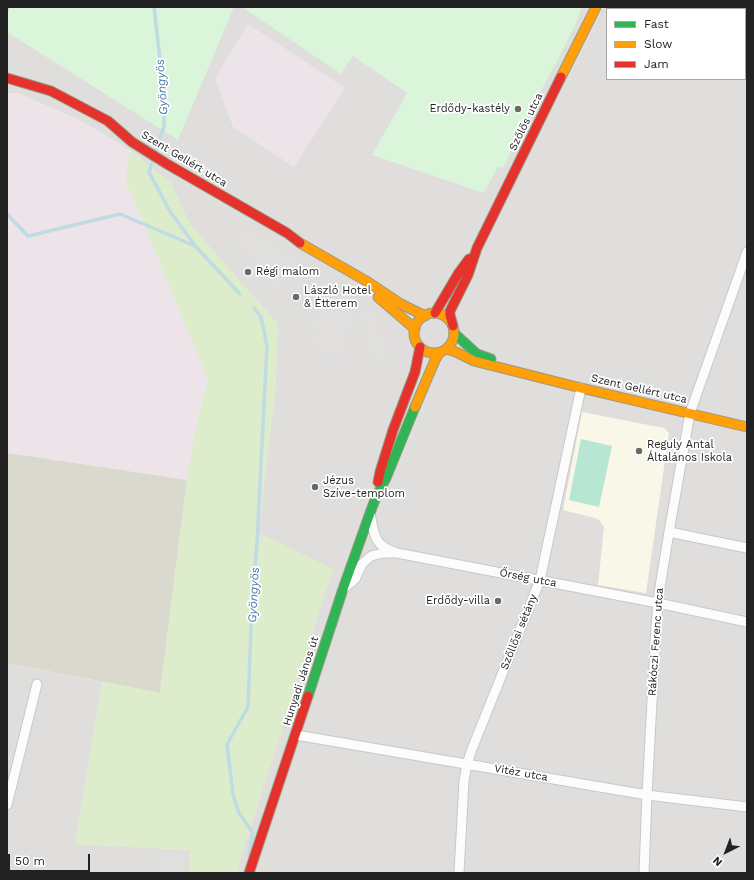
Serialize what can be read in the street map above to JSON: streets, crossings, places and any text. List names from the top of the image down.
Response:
{
  "streets": {
    "street": [
      "Szőlős utca",
      "Szent Gellért utca",
      "Őrség utca",
      "Szőllősi sétány",
      "Rákóczi Ferenc utca",
      "Hunyadi János út",
      "Vitéz utca"
    ]
  },
  "crossings": [
    ["Szőlős utca", "Szent Gellért utca"],
    ["Szőlős utca", "Hunyadi János út"],
    ["Szent Gellért utca", "Szőllősi sétány"],
    ["Szent Gellért utca", "Rákóczi Ferenc utca"],
    ["Szent Gellért utca", "Hunyadi János út"],
    ["Őrség utca", "Szőllősi sétány"],
    ["Őrség utca", "Rákóczi Ferenc utca"],
    ["Őrség utca", "Hunyadi János út"],
    ["Szőllősi sétány", "Vitéz utca"],
    ["Rákóczi Ferenc utca", "Vitéz utca"],
    ["Hunyadi János út", "Vitéz utca"]
  ],
  "water": ["Gyöngyös"],
  "places": [
    "Erdődy-kastély",
    "Régi malom",
    "László Hotel & Étterem",
    "Reguly Antal Általános Iskola",
    "Jézus Szíve-templom",
    "Erdődy-villa"
  ],
  "legend": ["Fast", "Slow", "Jam"],
  "scale_bar": "50 m",
  "north": "bottom left"
}
